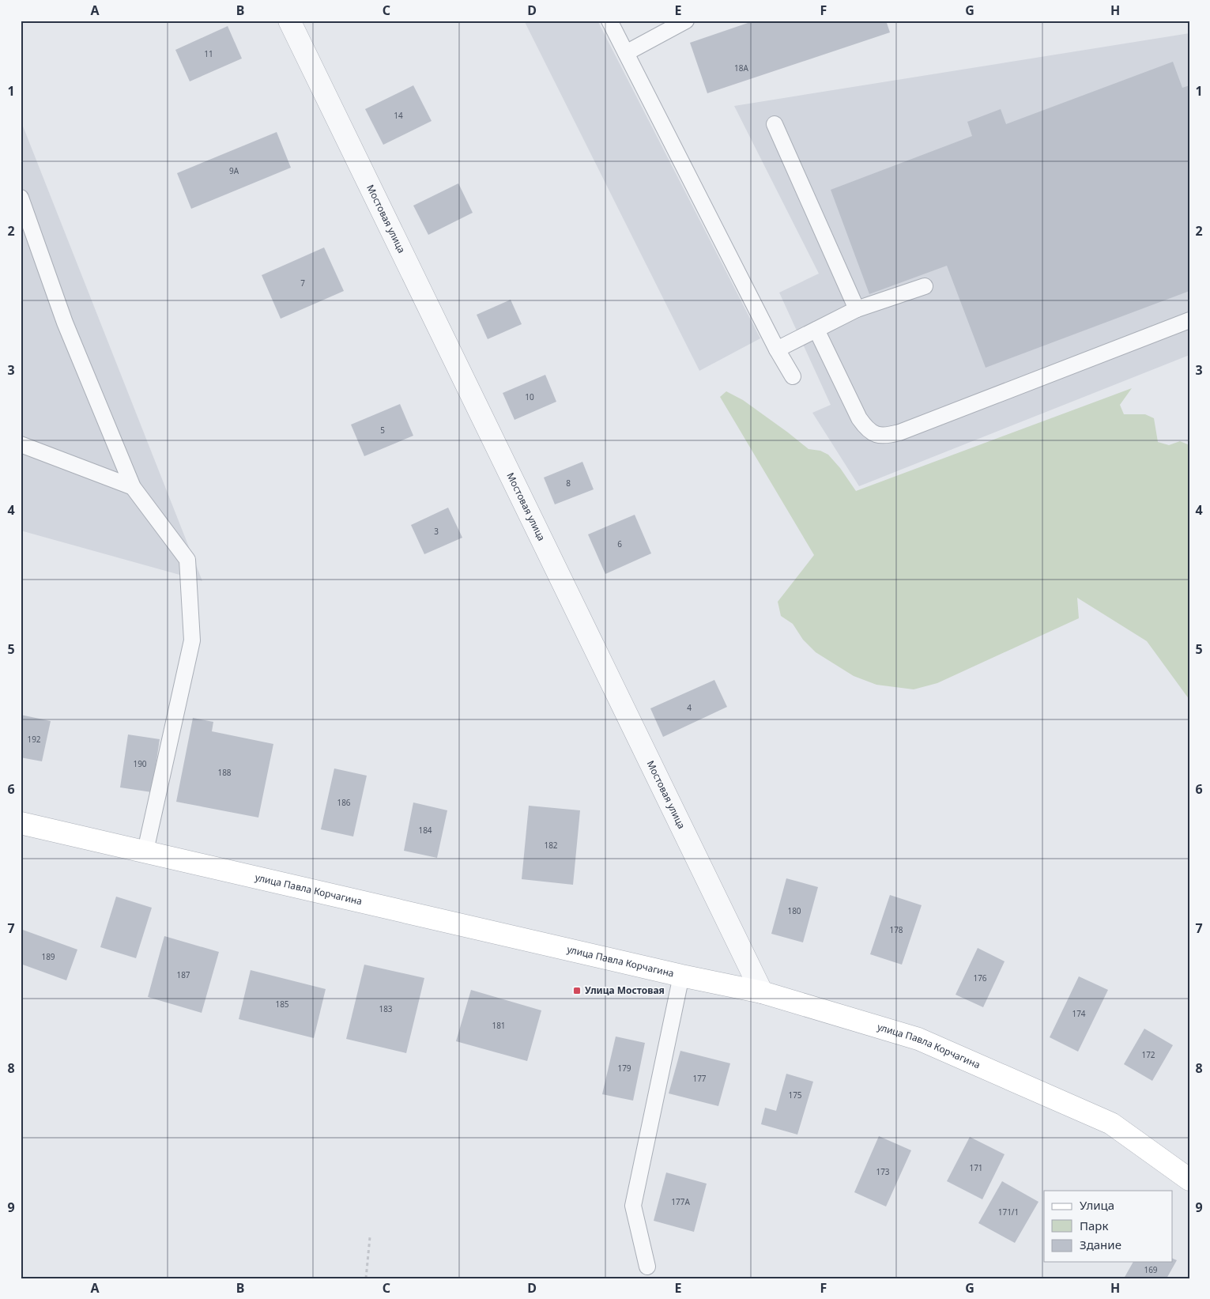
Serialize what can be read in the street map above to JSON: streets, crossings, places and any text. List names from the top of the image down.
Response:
{
  "streets": {
    "main road": ["улица Павла Корчагина"],
    "street": ["Мостовая улица"]
  },
  "crossings": [
    ["Мостовая улица", "улица Павла Корчагина"]
  ],
  "places": {
    "transit": ["Улица Мостовая"]
  },
  "house_numbers": [
    "11",
    "18А",
    "14",
    "9А",
    "7",
    "10",
    "5",
    "8",
    "3",
    "6",
    "4",
    "192",
    "190",
    "188",
    "186",
    "184",
    "182",
    "180",
    "178",
    "189",
    "187",
    "176",
    "185",
    "183",
    "174",
    "181",
    "172",
    "179",
    "177",
    "175",
    "171",
    "173",
    "177А",
    "171/1",
    "169"
  ],
  "legend": ["Улица", "Парк", "Здание"],
  "grid": {
    "columns": [
      "A",
      "B",
      "C",
      "D",
      "E",
      "F",
      "G",
      "H"
    ],
    "rows": [
      "1",
      "2",
      "3",
      "4",
      "5",
      "6",
      "7",
      "8",
      "9"
    ]
  }
}
